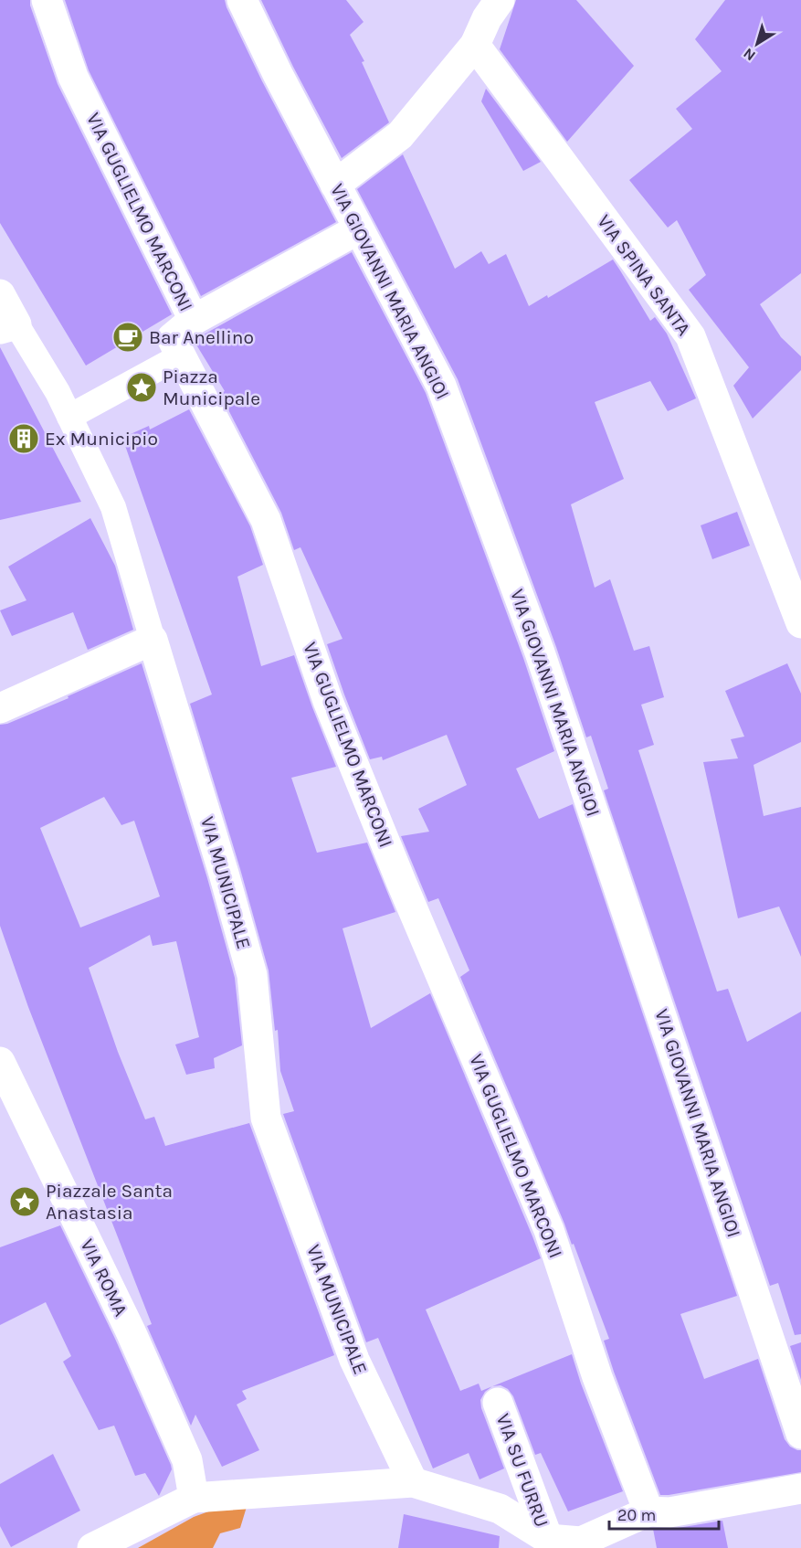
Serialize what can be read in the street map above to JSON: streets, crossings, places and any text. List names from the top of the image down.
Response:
{
  "streets": {
    "street": [
      "VIA GUGLIELMO MARCONI",
      "VIA SPINA SANTA",
      "VIA GIOVANNI MARIA ANGIOI",
      "VIA MUNICIPALE",
      "VIA ROMA",
      "VIA SU FURRU"
    ]
  },
  "places": {
    "cafe": ["Bar Anellino"],
    "place": ["Piazza Municipale", "Piazzale Santa Anastasia"],
    "building": ["Ex Municipio"]
  },
  "scale_bar": "20 m",
  "north": "bottom left"
}
